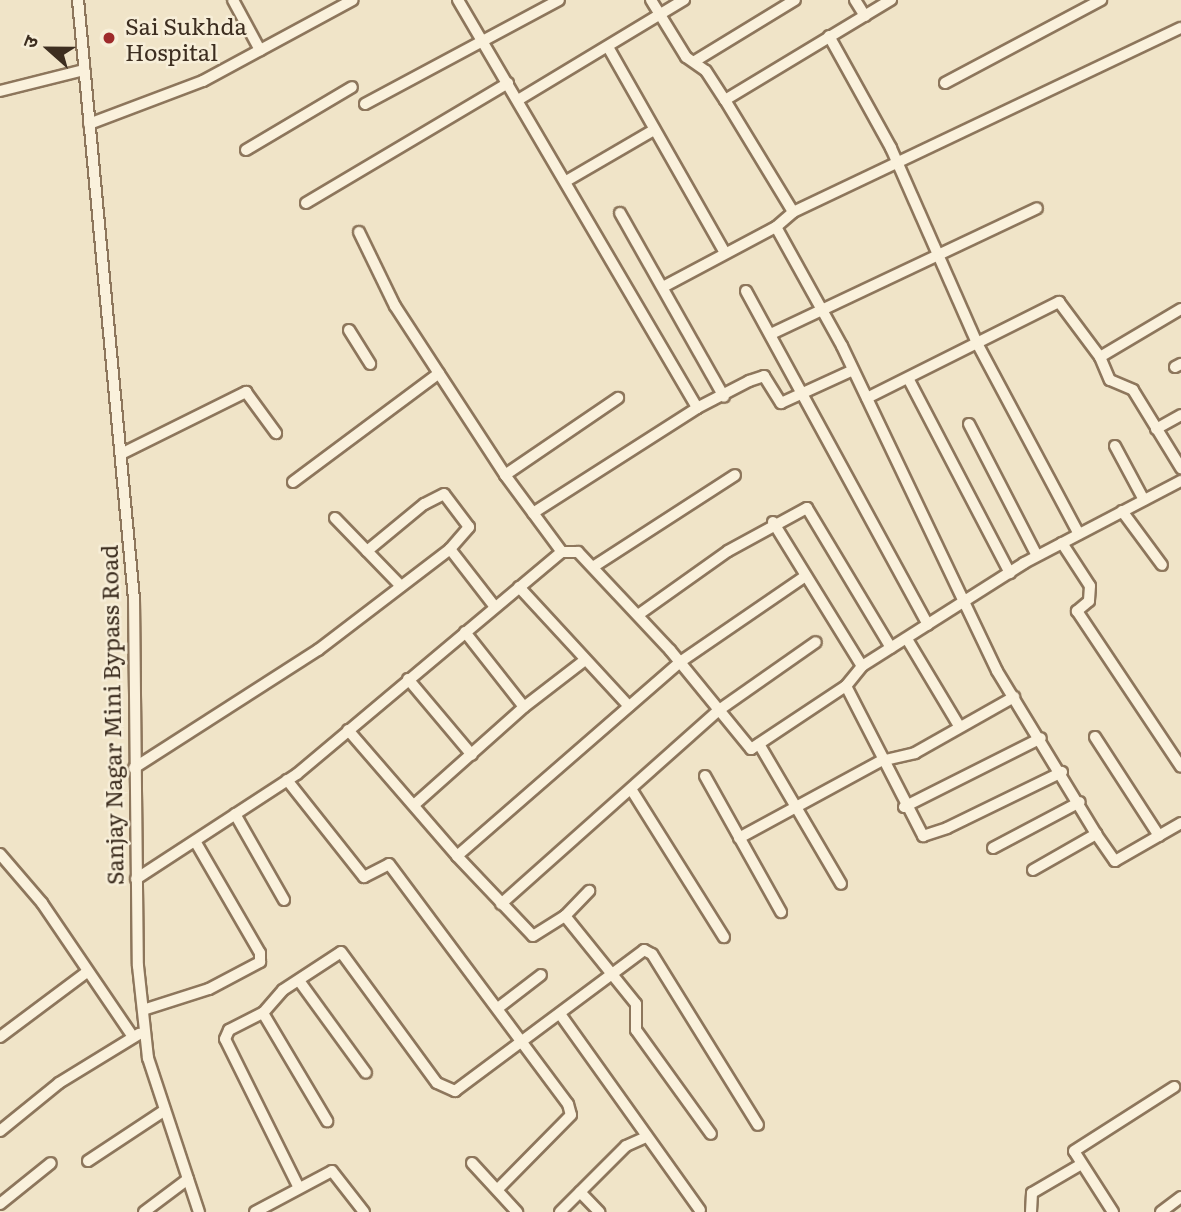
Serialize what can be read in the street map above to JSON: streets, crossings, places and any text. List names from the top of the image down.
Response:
{
  "streets": {
    "street": ["Sanjay Nagar Mini Bypass Road"]
  },
  "places": ["Sai Sukhda Hospital"],
  "north": "left"
}
